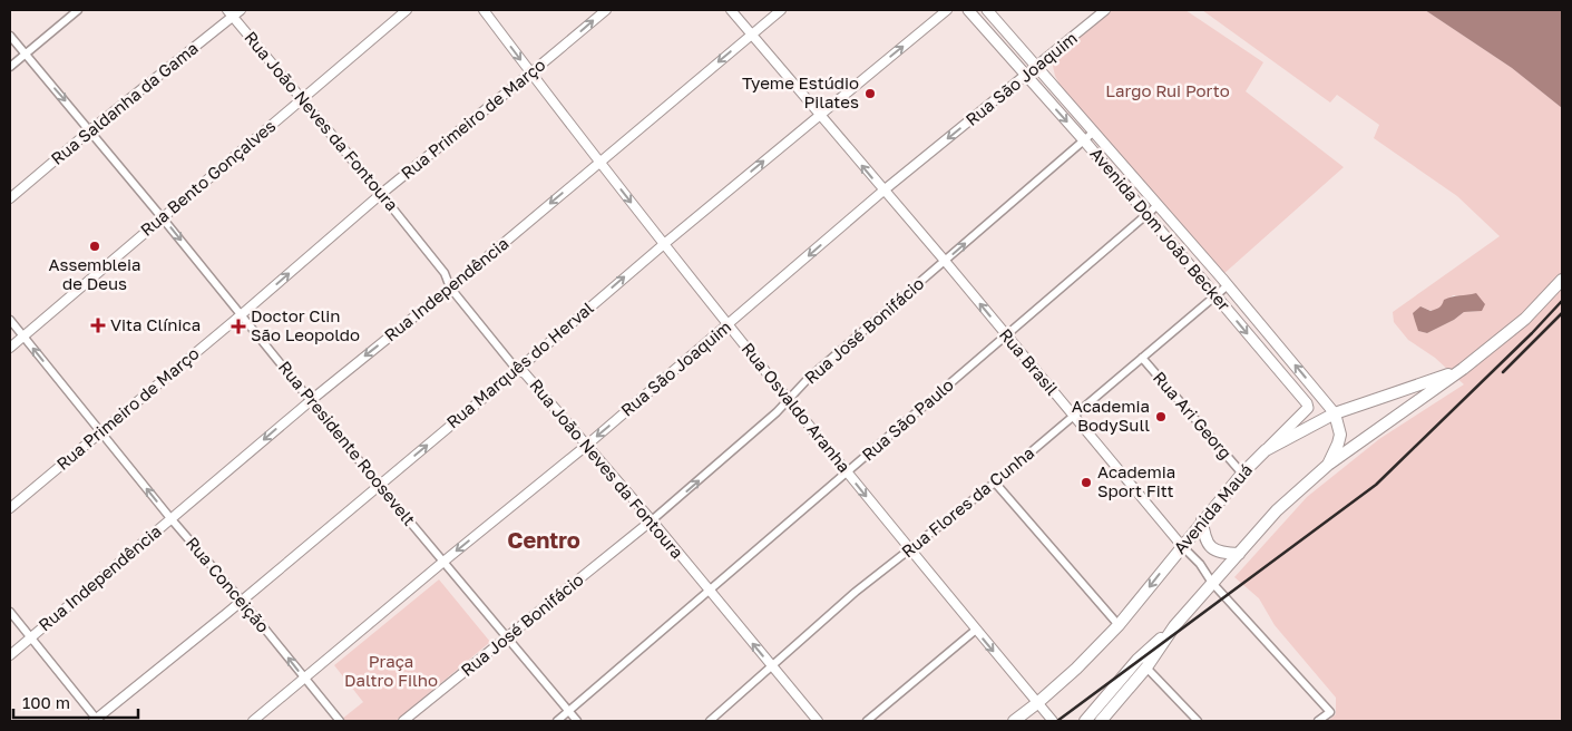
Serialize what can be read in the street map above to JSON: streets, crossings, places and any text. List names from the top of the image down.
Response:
{
  "streets": {
    "main road": ["Avenida Dom João Becker", "Avenida Mauá"],
    "street": [
      "Rua São Joaquim",
      "Rua Saldanha da Gama",
      "Rua Primeiro de Março",
      "Rua João Neves da Fontoura",
      "Rua Bento Gonçalves",
      "Rua Independência",
      "Rua José Bonifácio",
      "Rua Brasil",
      "Rua Marquês do Herval",
      "Rua Osvaldo Aranha",
      "Rua Ari Georg",
      "Rua São Paulo",
      "Rua Presidente Roosevelt",
      "Rua Flores da Cunha",
      "Rua Conceição"
    ]
  },
  "crossings": [
    ["Rua São Joaquim", "Rua João Neves da Fontoura"],
    ["Rua São Joaquim", "Avenida Dom João Becker"],
    ["Rua São Joaquim", "Rua Brasil"],
    ["Rua São Joaquim", "Rua Osvaldo Aranha"],
    ["Rua São Joaquim", "Rua Presidente Roosevelt"],
    ["Rua São Joaquim", "Rua Conceição"],
    ["Rua Saldanha da Gama", "Rua João Neves da Fontoura"],
    ["Rua Saldanha da Gama", "Rua Presidente Roosevelt"],
    ["Rua Primeiro de Março", "Rua João Neves da Fontoura"],
    ["Rua Primeiro de Março", "Rua Osvaldo Aranha"],
    ["Rua Primeiro de Março", "Rua Presidente Roosevelt"],
    ["Rua Primeiro de Março", "Rua Conceição"],
    ["Rua João Neves da Fontoura", "Rua Bento Gonçalves"],
    ["Rua João Neves da Fontoura", "Rua Independência"],
    ["Rua João Neves da Fontoura", "Rua José Bonifácio"],
    ["Rua João Neves da Fontoura", "Rua Marquês do Herval"],
    ["Rua João Neves da Fontoura", "Rua São Paulo"],
    ["Rua João Neves da Fontoura", "Rua Flores da Cunha"],
    ["Rua Bento Gonçalves", "Rua Presidente Roosevelt"],
    ["Rua Bento Gonçalves", "Rua Conceição"],
    ["Avenida Dom João Becker", "Rua José Bonifácio"],
    ["Avenida Dom João Becker", "Rua São Paulo"],
    ["Avenida Dom João Becker", "Rua Flores da Cunha"],
    ["Avenida Dom João Becker", "Avenida Mauá"],
    ["Rua Independência", "Rua Brasil"],
    ["Rua Independência", "Rua Osvaldo Aranha"],
    ["Rua Independência", "Rua Presidente Roosevelt"],
    ["Rua Independência", "Rua Conceição"],
    ["Rua José Bonifácio", "Rua Brasil"],
    ["Rua José Bonifácio", "Rua Osvaldo Aranha"],
    ["Rua José Bonifácio", "Rua Presidente Roosevelt"],
    ["Rua Brasil", "Rua Marquês do Herval"],
    ["Rua Brasil", "Rua São Paulo"],
    ["Rua Brasil", "Rua Flores da Cunha"],
    ["Rua Brasil", "Avenida Mauá"],
    ["Rua Marquês do Herval", "Rua Osvaldo Aranha"],
    ["Rua Marquês do Herval", "Rua Presidente Roosevelt"],
    ["Rua Marquês do Herval", "Rua Conceição"],
    ["Rua Osvaldo Aranha", "Rua São Paulo"],
    ["Rua Osvaldo Aranha", "Rua Flores da Cunha"],
    ["Rua Osvaldo Aranha", "Avenida Mauá"],
    ["Rua Ari Georg", "Rua Flores da Cunha"],
    ["Rua Ari Georg", "Avenida Mauá"],
    ["Rua São Paulo", "Rua Presidente Roosevelt"]
  ],
  "one_way": [
    "Rua São Joaquim",
    "Rua Primeiro de Março",
    "Rua Independência",
    "Rua José Bonifácio",
    "Rua Marquês do Herval",
    "Rua Osvaldo Aranha",
    "Rua Conceição"
  ],
  "districts": ["Centro"],
  "parks": ["Largo Rui Porto", "Praça Daltro Filho"],
  "places": {
    "other": [
      "Tyeme Estúdio Pilates",
      "Assembleia de Deus",
      "Academia BodySull",
      "Academia Sport Fitt"
    ],
    "health": ["Vita Clínica", "Doctor Clin São Leopoldo"]
  },
  "scale_bar": "100 m"
}
